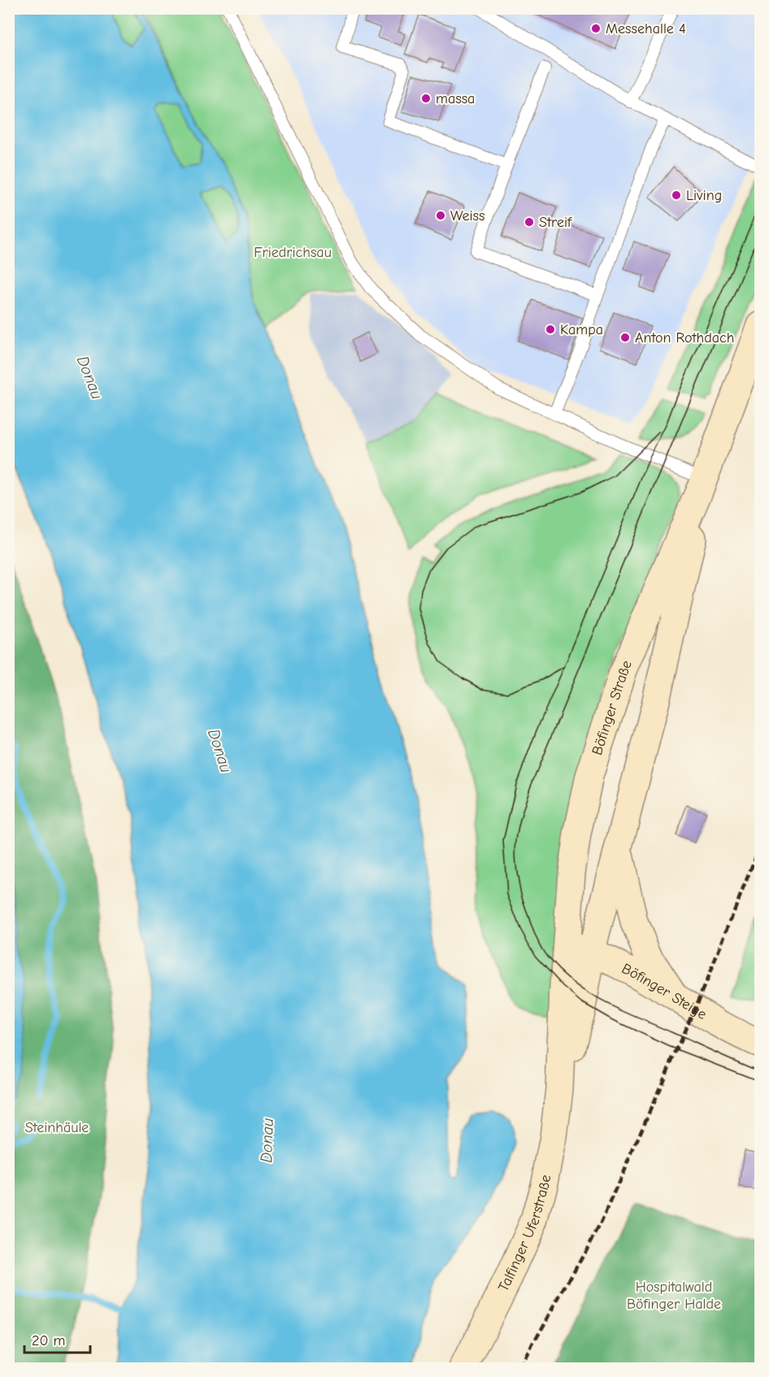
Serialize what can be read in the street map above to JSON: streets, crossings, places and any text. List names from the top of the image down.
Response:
{
  "streets": {
    "street": ["Böfinger Straße", "Böfinger Steige", "Talfinger Uferstraße"]
  },
  "crossings": [
    ["Böfinger Straße", "Böfinger Steige"],
    ["Böfinger Straße", "Talfinger Uferstraße"],
    ["Böfinger Steige", "Talfinger Uferstraße"]
  ],
  "water": ["Donau"],
  "parks": ["Friedrichsau", "Steinhäule", "Hospitalwald Böfinger Halde"],
  "places": [
    "Messehalle 4",
    "massa",
    "Living",
    "Weiss",
    "Streif",
    "Kampa",
    "Anton Rothdach"
  ],
  "scale_bar": "20 m"
}
